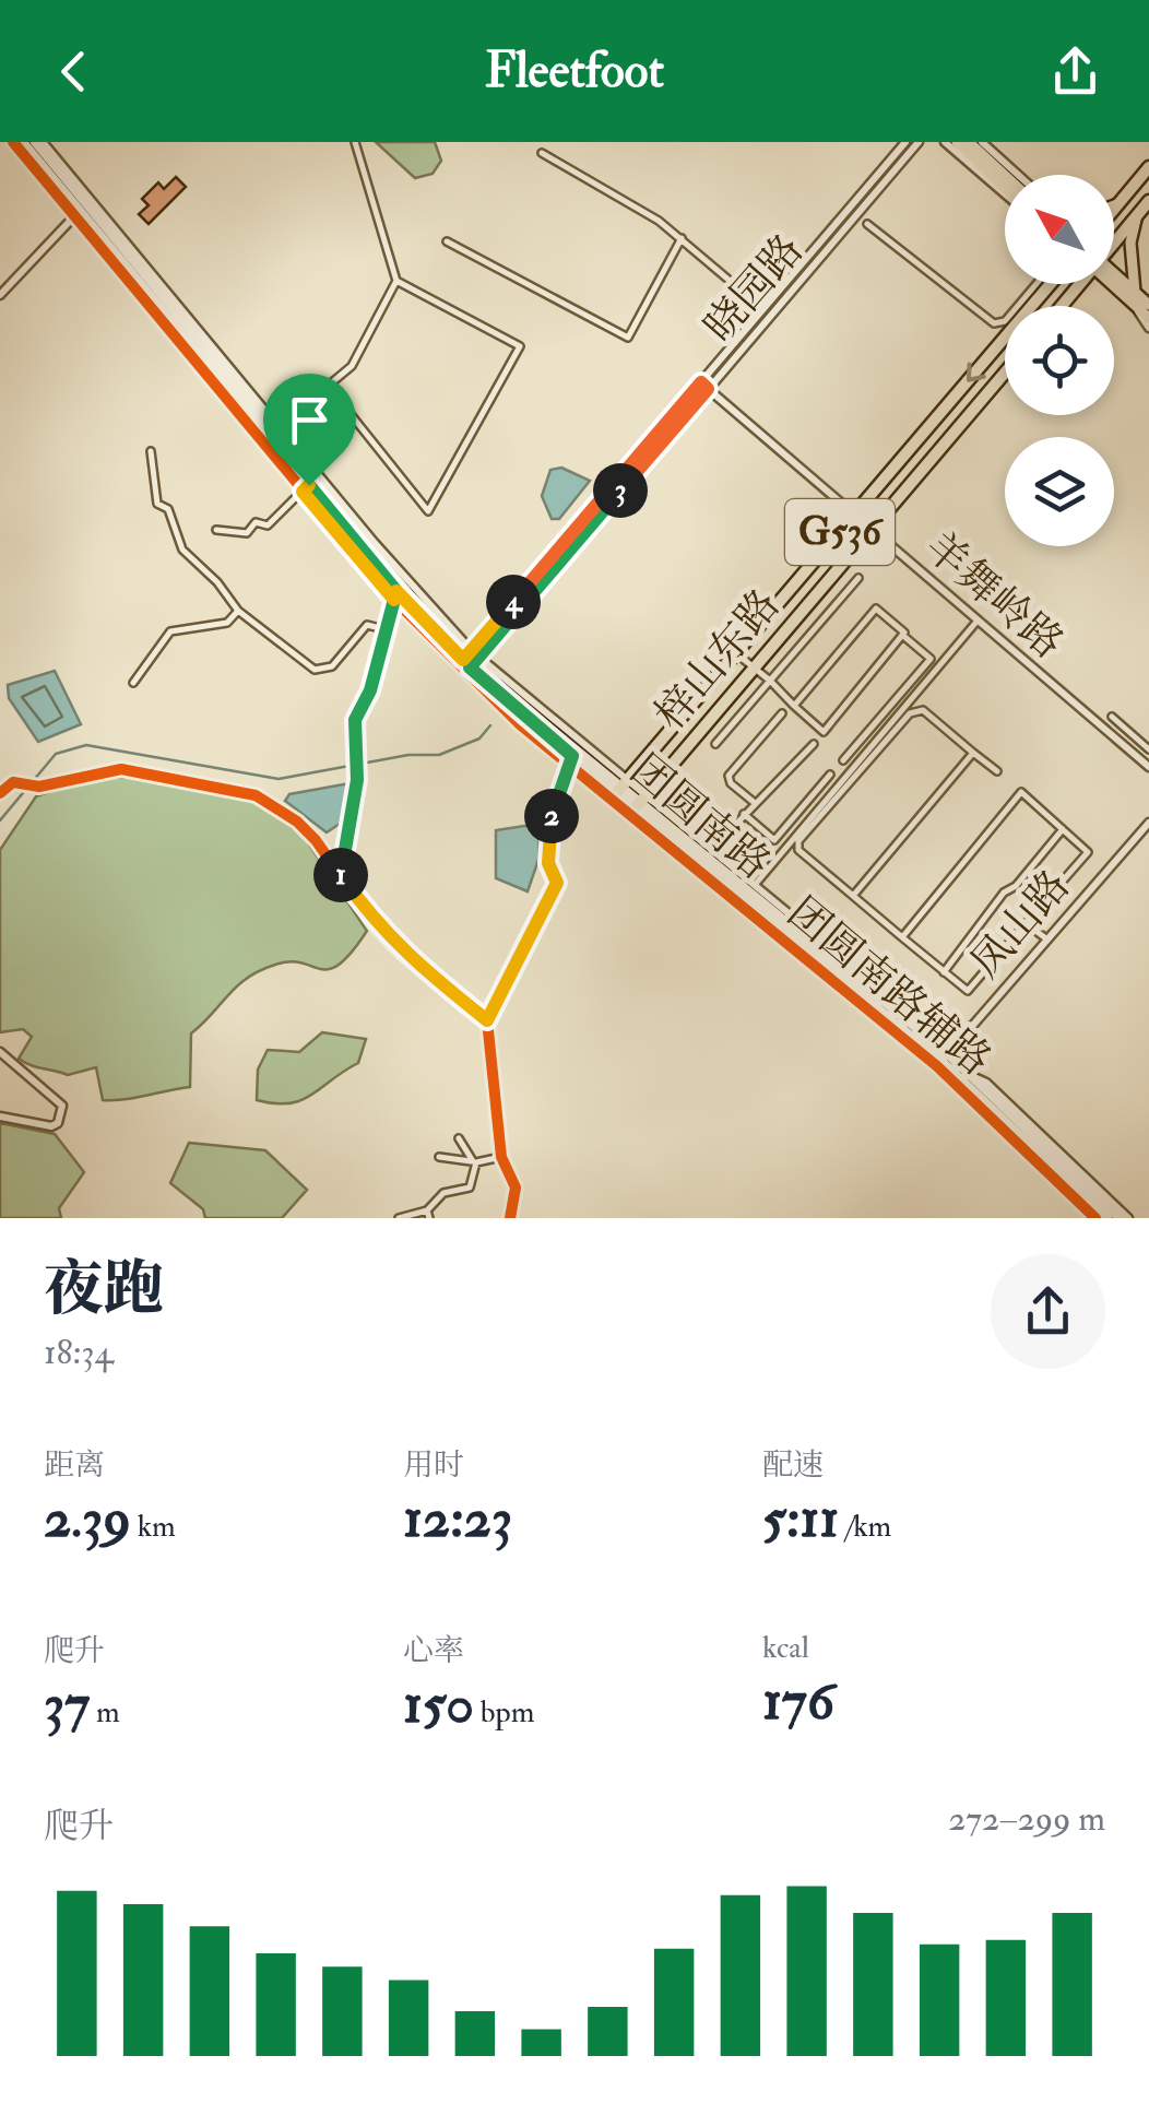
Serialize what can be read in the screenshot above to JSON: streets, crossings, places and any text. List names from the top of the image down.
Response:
{
  "streets": {
    "highway": ["G536", "梓山东路"],
    "main road": ["团圆南路"],
    "street": [
      "晓园路",
      "羊舞岭路",
      "凤山路",
      "团圆南路辅路"
    ]
  },
  "crossings": [
    ["晓园路", "羊舞岭路"],
    ["晓园路", "团圆南路"],
    ["羊舞岭路", "梓山东路"],
    ["梓山东路", "团圆南路"],
    ["团圆南路", "凤山路"],
    ["团圆南路", "团圆南路辅路"],
    ["凤山路", "团圆南路辅路"]
  ],
  "north": "top left",
  "page": {
    "header": "Fleetfoot",
    "pins": [
      "3",
      "4",
      "2",
      "1"
    ],
    "heading": ["夜跑", "18:34"],
    "stats": [
      ["距离", "2.39 km"],
      ["用时", "12:23"],
      ["配速", "5:11 /km"],
      ["爬升", "37 m"],
      ["心率", "150 bpm"],
      ["kcal", "176"]
    ],
    "chart": ["爬升", "272–299 m"]
  }
}
